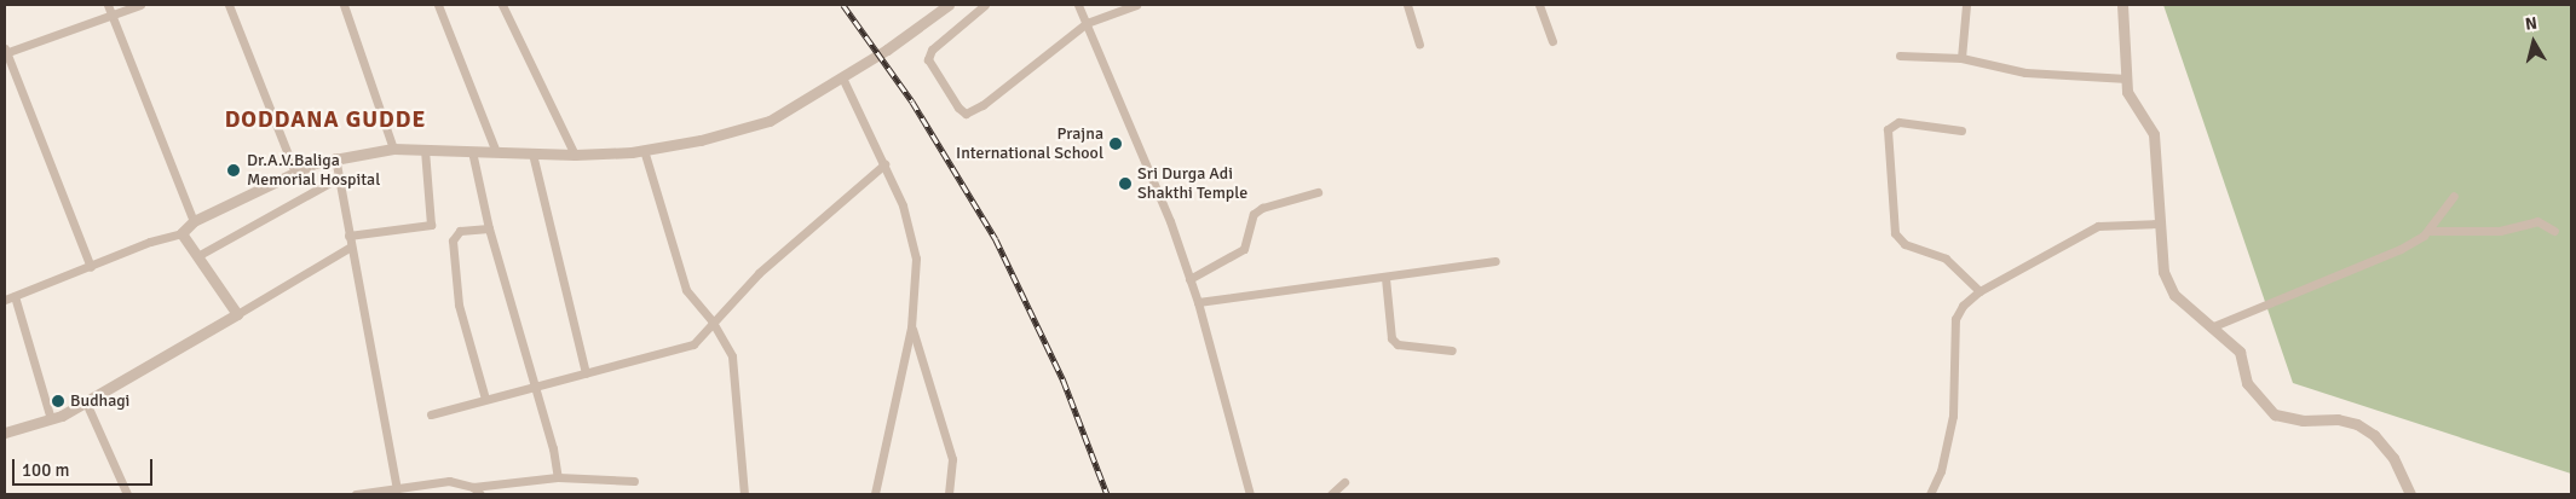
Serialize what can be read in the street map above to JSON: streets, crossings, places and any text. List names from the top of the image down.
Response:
{
  "districts": ["DODDANA GUDDE"],
  "places": [
    "Prajna International School",
    "Dr.A.V.Baliga Memorial Hospital",
    "Sri Durga Adi Shakthi Temple",
    "Budhagi"
  ],
  "scale_bar": "100 m",
  "north": "top"
}
